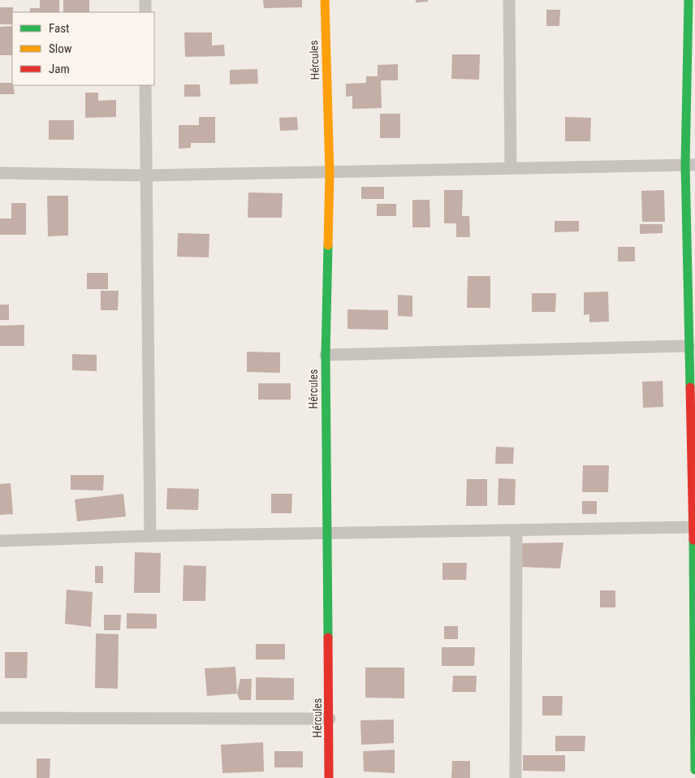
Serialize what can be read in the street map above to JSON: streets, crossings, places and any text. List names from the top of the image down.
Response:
{
  "streets": {
    "street": ["Hércules"]
  },
  "legend": ["Fast", "Slow", "Jam"]
}
